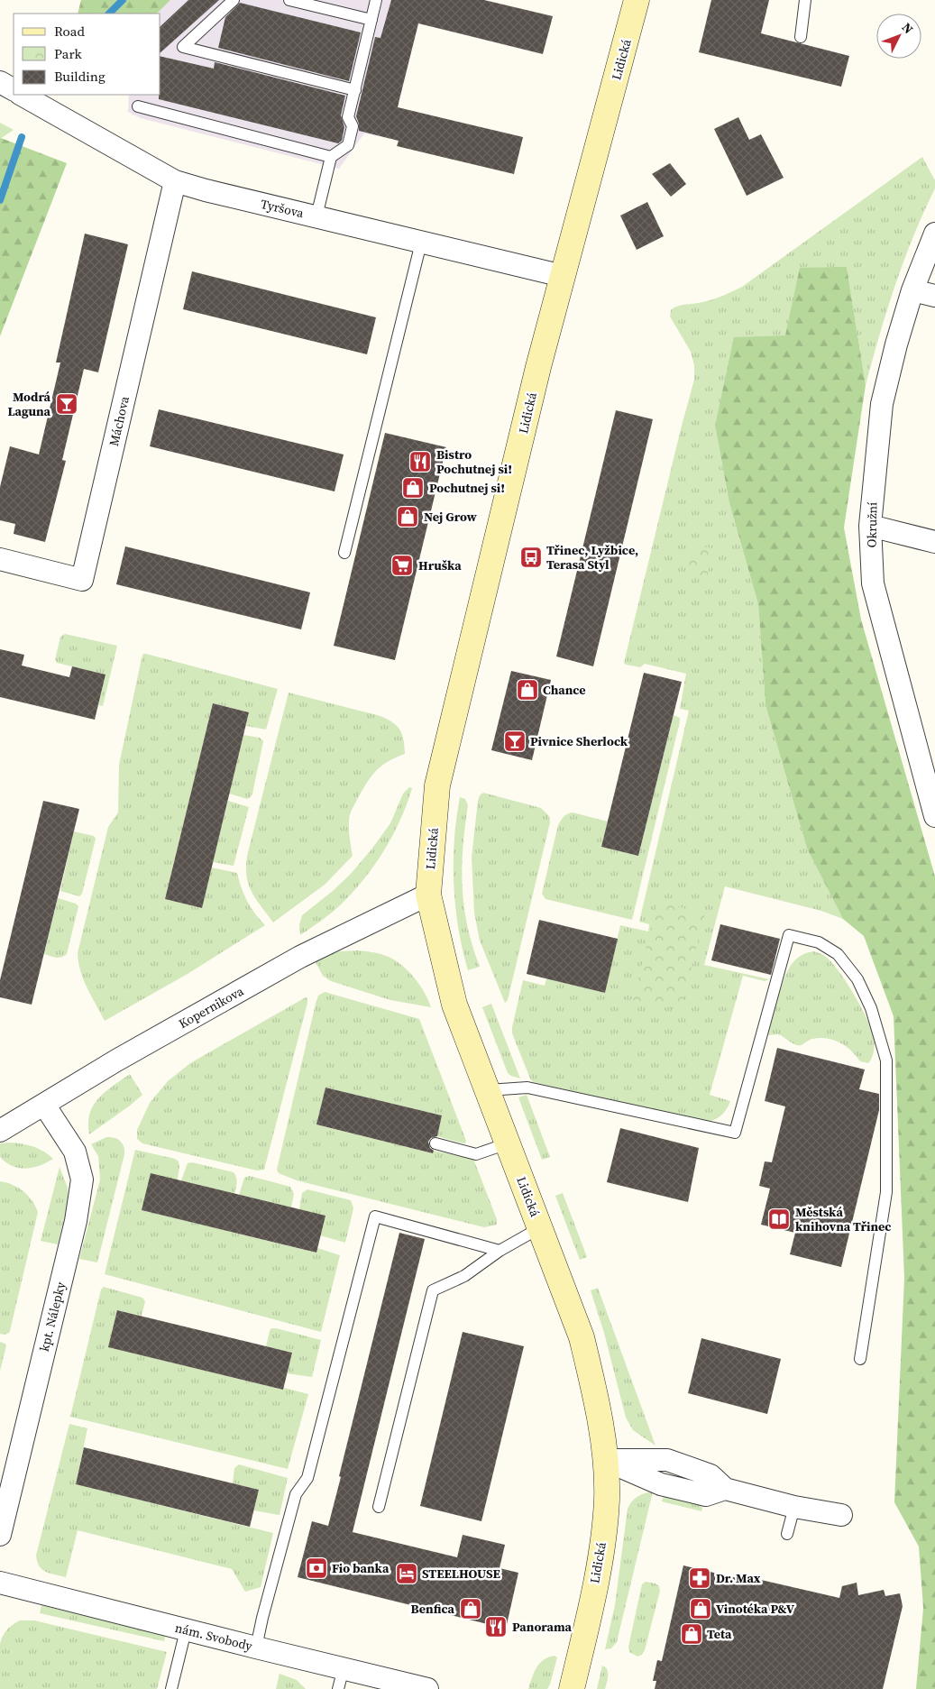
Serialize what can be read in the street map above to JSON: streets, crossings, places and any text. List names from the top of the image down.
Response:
{
  "streets": {
    "street": [
      "Lidická",
      "Tyršova",
      "Máchova",
      "Okružní",
      "Kopernikova",
      "kpt. Nálepky",
      "nám. Svobody"
    ]
  },
  "crossings": [
    ["Lidická", "Tyršova"],
    ["Lidická", "Kopernikova"],
    ["Tyršova", "Máchova"],
    ["Kopernikova", "kpt. Nálepky"]
  ],
  "places": {
    "bar": ["Modrá Laguna", "Pivnice Sherlock"],
    "restaurant": ["Bistro Pochutnej si!", "Panorama"],
    "shop": [
      "Pochutnej si!",
      "Nej Grow",
      "Chance",
      "Benfica",
      "Vinotéka P&V",
      "Teta"
    ],
    "bus stop": ["Třinec, Lyžbice, Terasa Styl"],
    "supermarket": ["Hruška"],
    "library": ["Městská knihovna Třinec"],
    "bank": ["Fio banka"],
    "hotel": ["STEELHOUSE"],
    "pharmacy": ["Dr. Max"]
  },
  "legend": ["Road", "Park", "Building"],
  "north": "top right"
}
